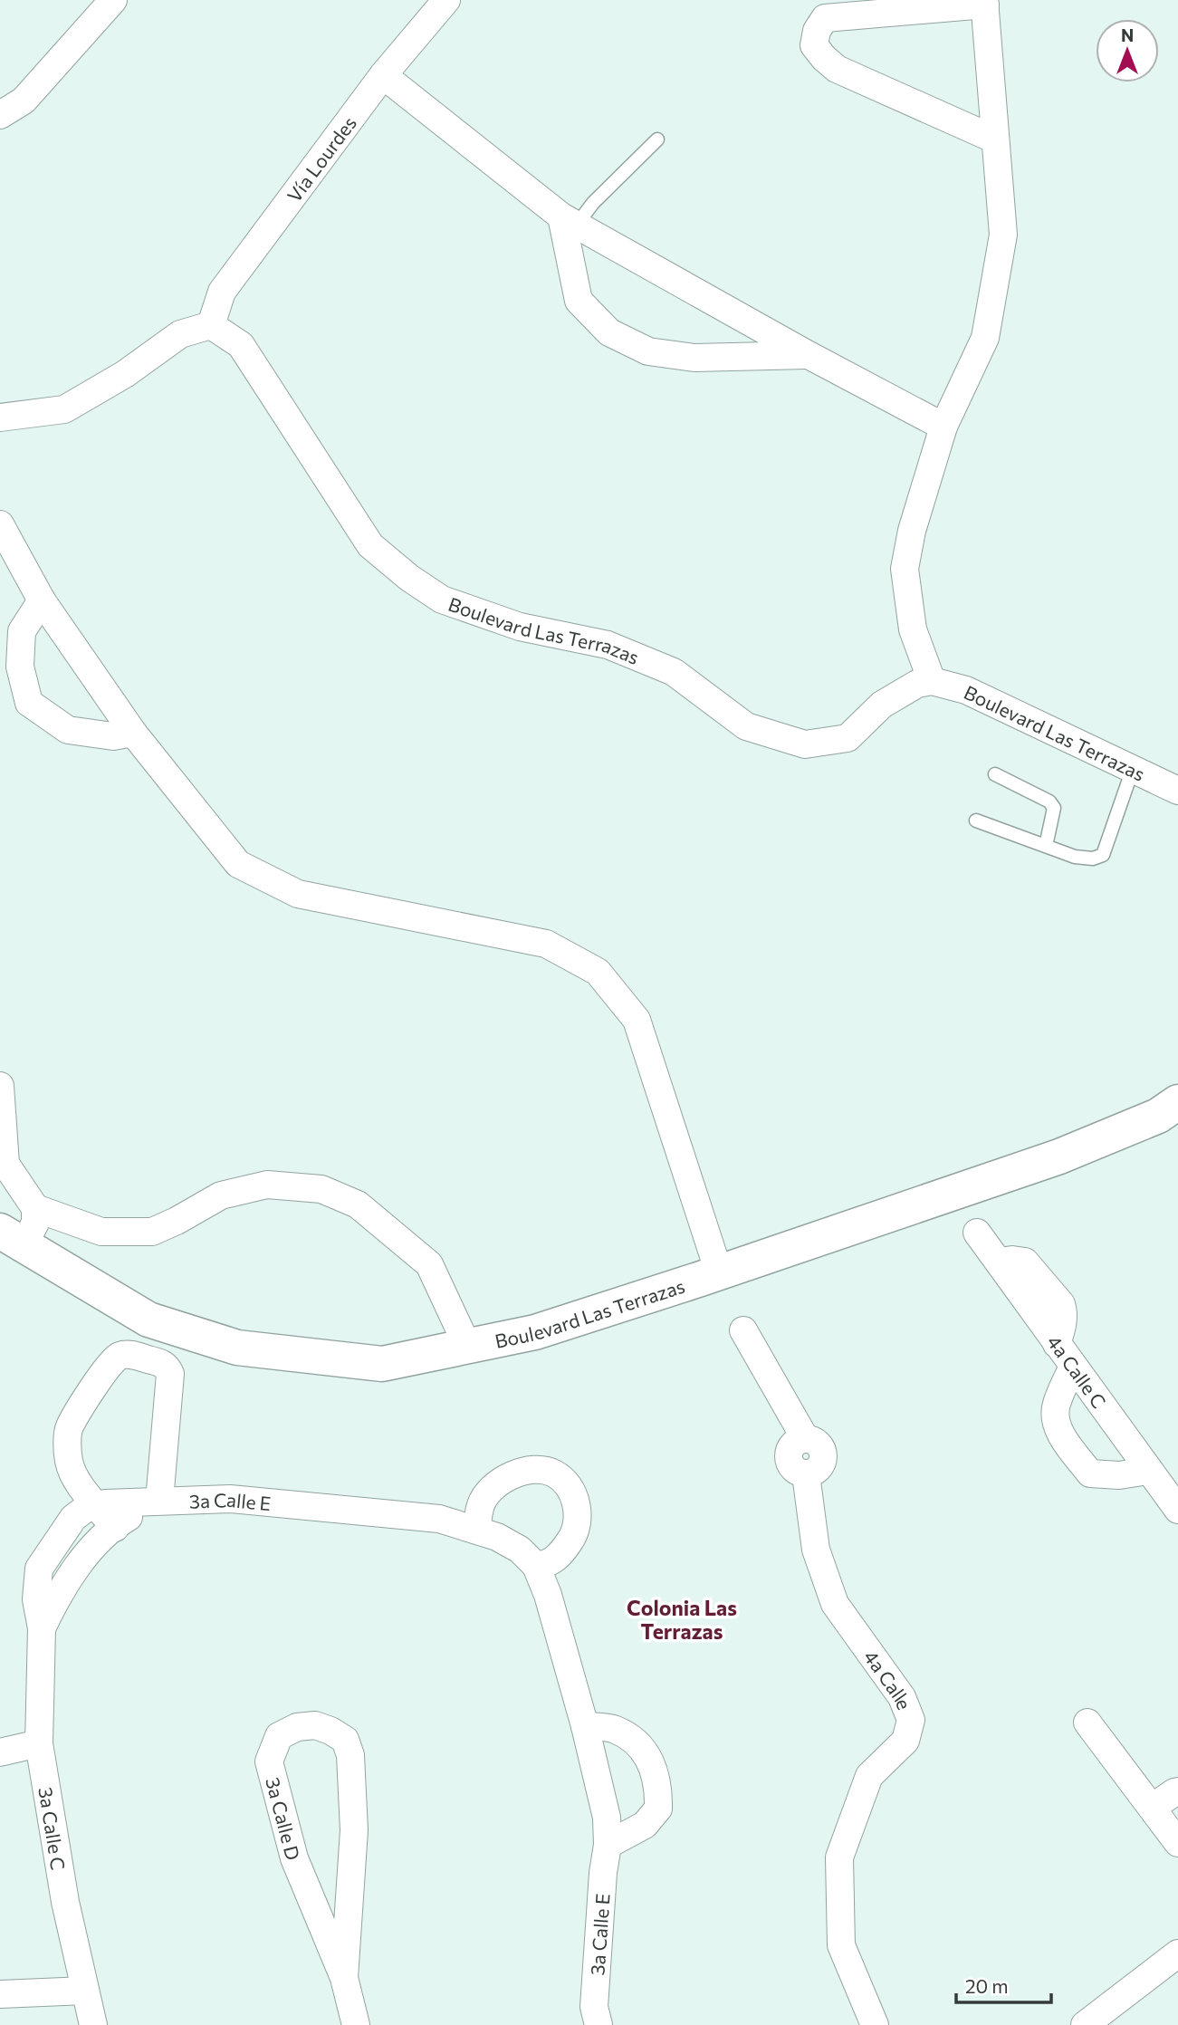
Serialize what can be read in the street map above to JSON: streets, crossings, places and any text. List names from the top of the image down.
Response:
{
  "streets": {
    "main road": ["Boulevard Las Terrazas"],
    "street": [
      "Vía Lourdes",
      "4a Calle C",
      "3a Calle E",
      "4a Calle",
      "3a Calle D",
      "3a Calle C"
    ]
  },
  "crossings": [
    ["Vía Lourdes", "Boulevard Las Terrazas"],
    ["3a Calle E", "3a Calle C"]
  ],
  "districts": ["Colonia Las Terrazas"],
  "scale_bar": "20 m",
  "north": "top"
}
